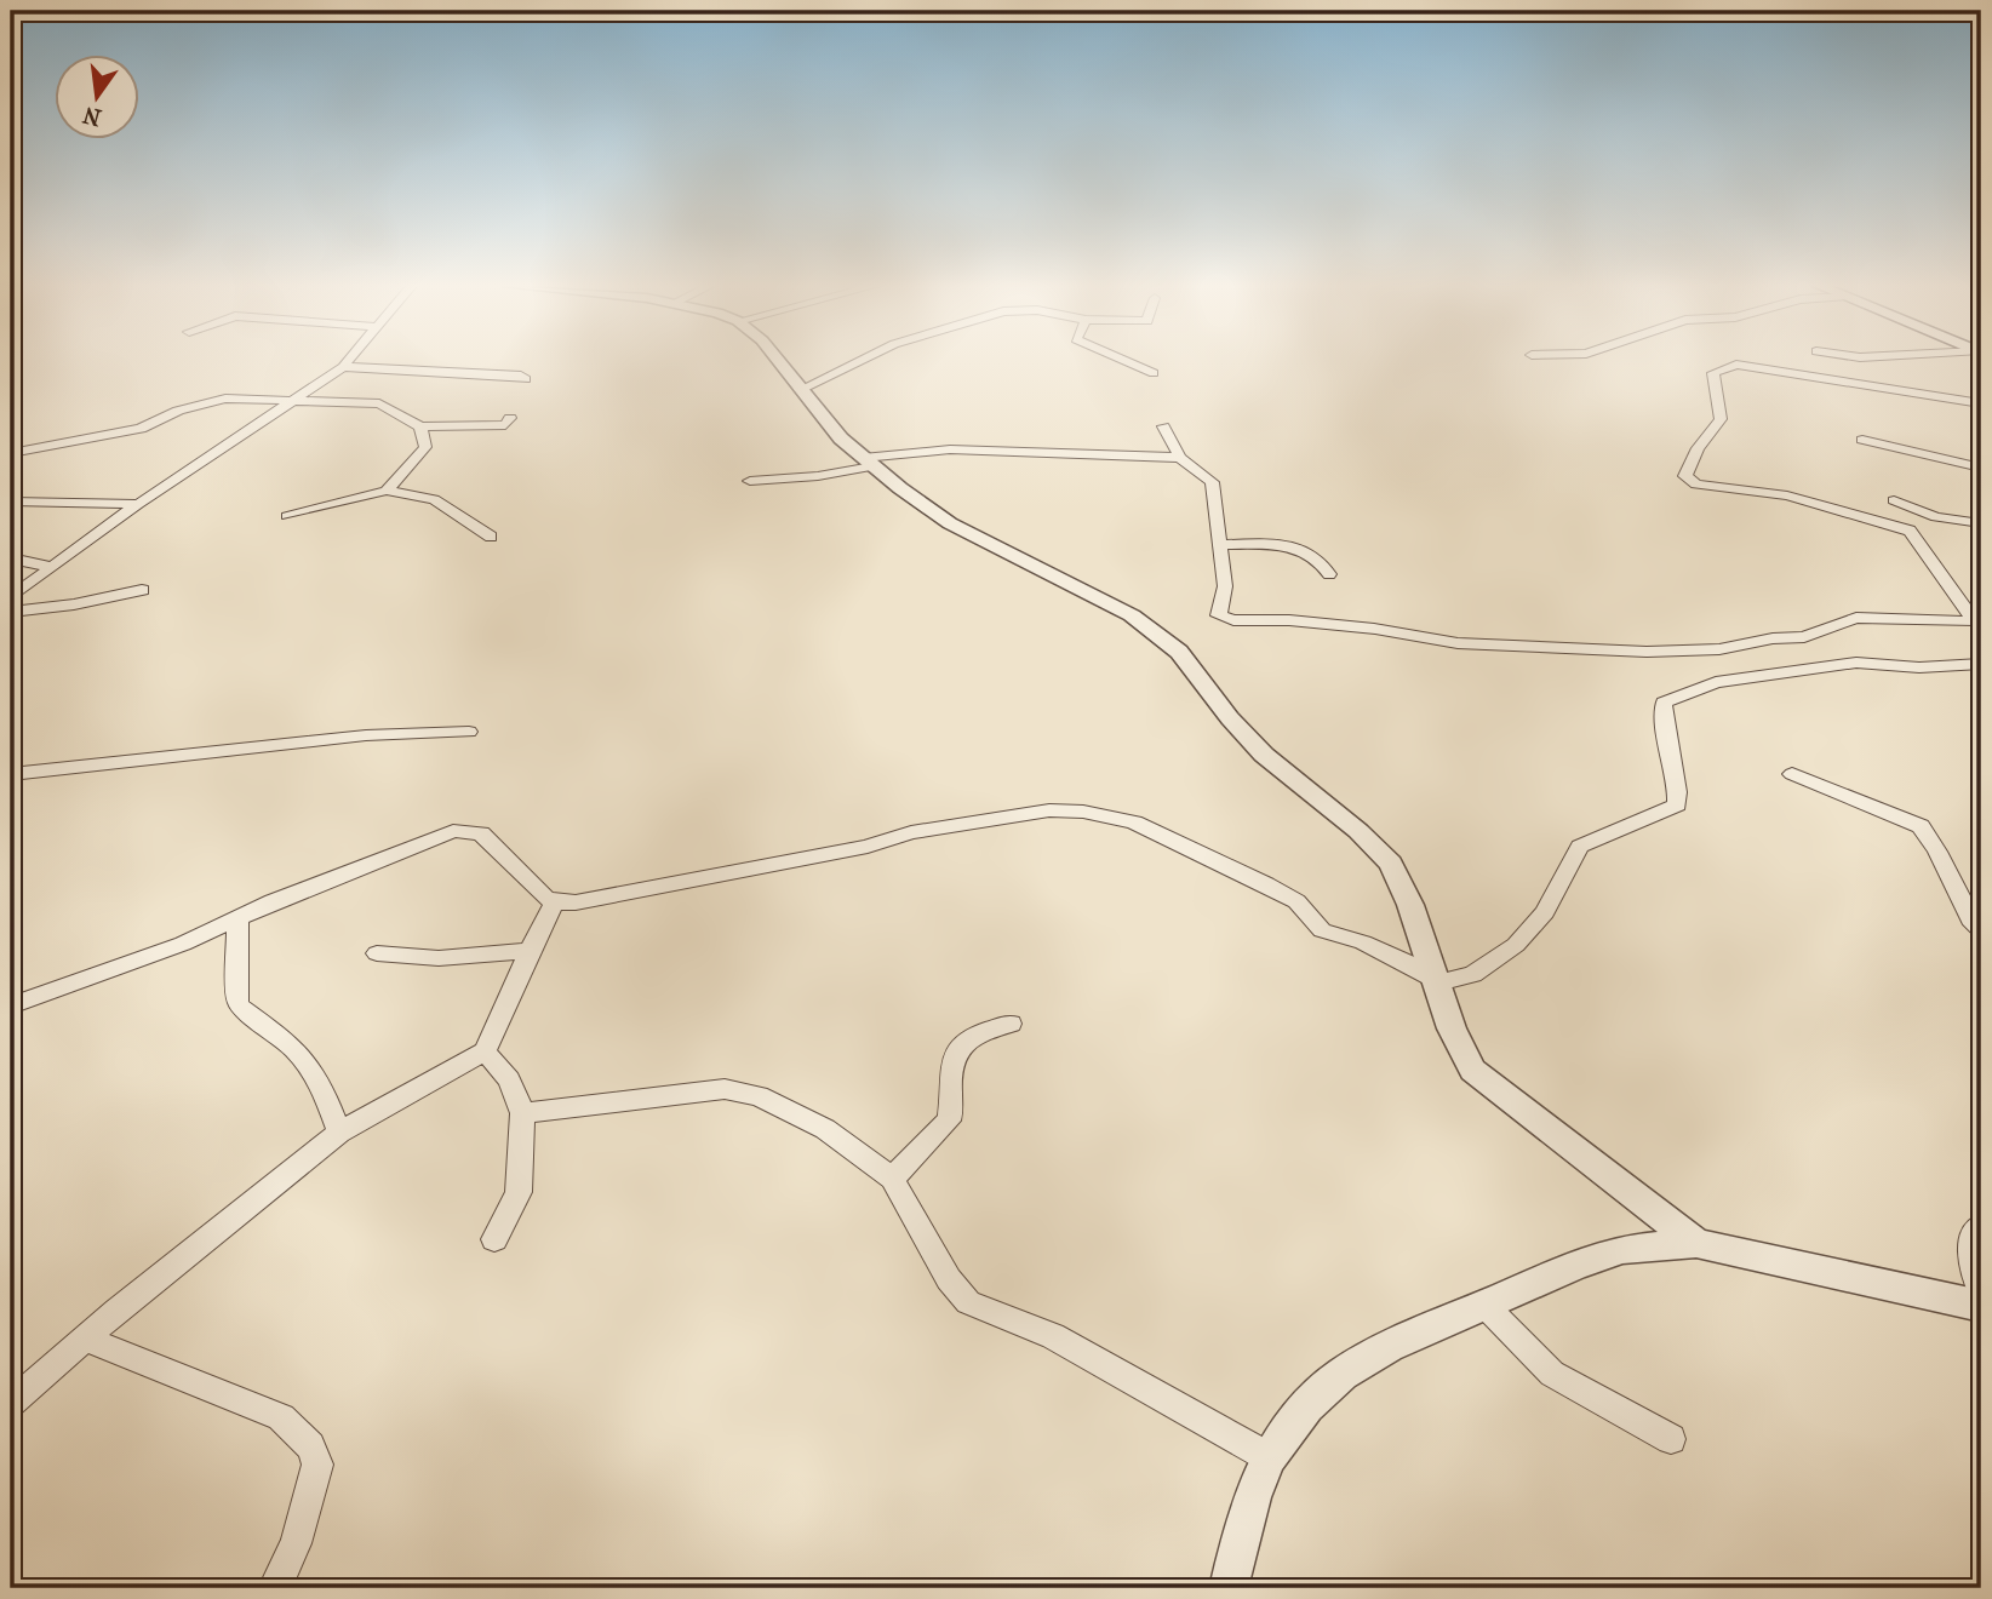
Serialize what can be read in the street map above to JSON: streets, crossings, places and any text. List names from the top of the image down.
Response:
{
  "north": "bottom"
}
